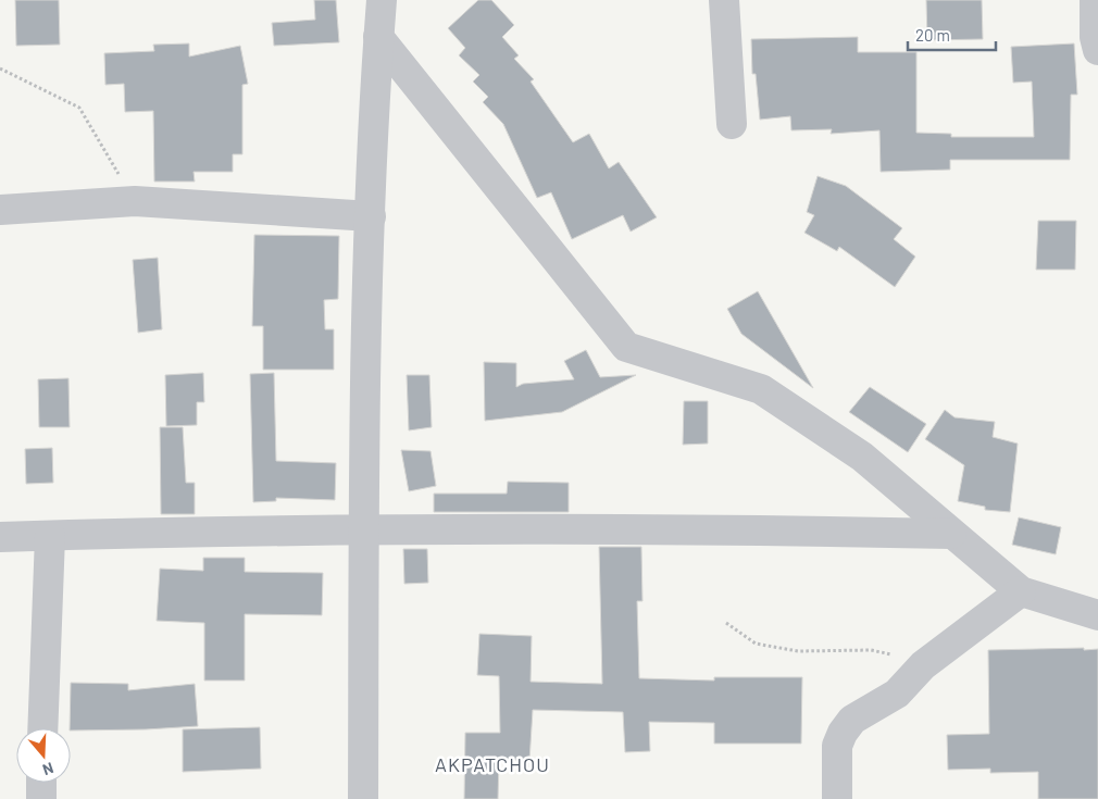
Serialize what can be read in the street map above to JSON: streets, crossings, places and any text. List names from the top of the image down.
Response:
{
  "districts": ["AKPATCHOU"],
  "scale_bar": "20 m",
  "north": "bottom"
}
